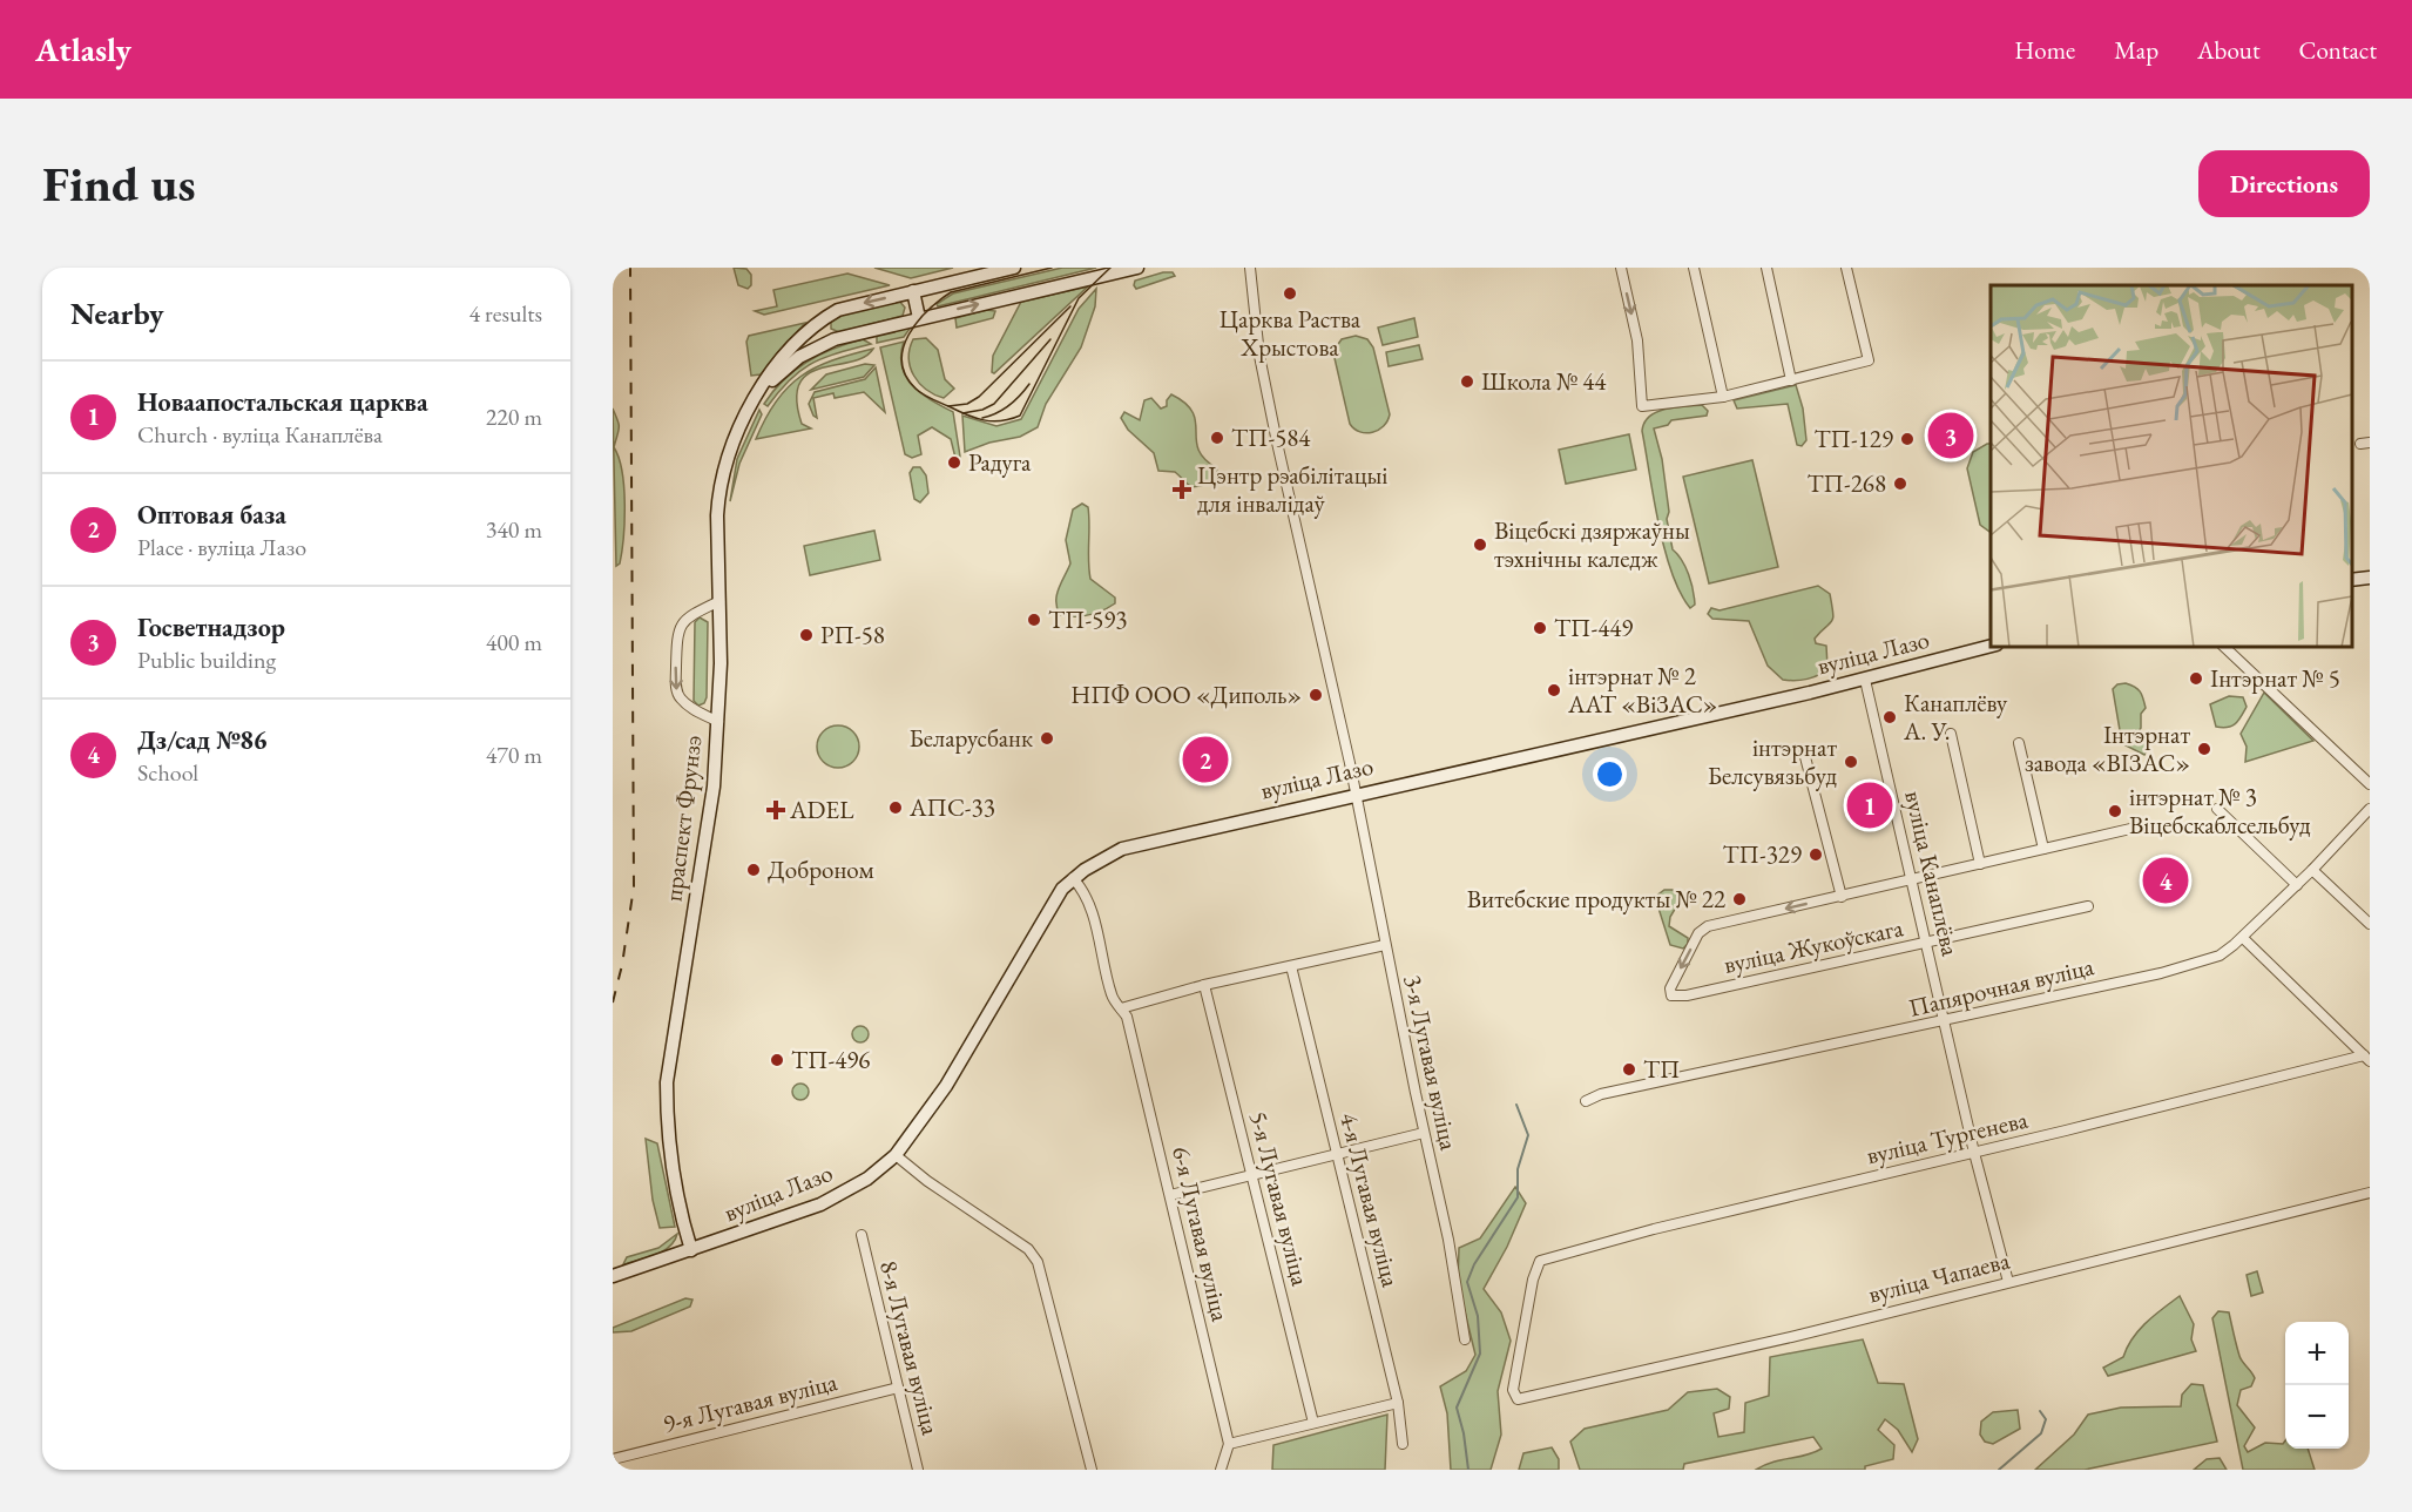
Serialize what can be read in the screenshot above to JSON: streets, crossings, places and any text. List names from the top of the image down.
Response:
{
  "streets": {
    "main road": ["вуліца Лазо", "праспект Фрунзэ"],
    "street": [
      "вуліца Канаплёва",
      "вуліца Жукоўскага",
      "Папярочная вуліца",
      "3-я Лугавая вуліца",
      "вуліца Тургенева",
      "5-я Лугавая вуліца",
      "4-я Лугавая вуліца",
      "6-я Лугавая вуліца",
      "вуліца Чапаева",
      "8-я Лугавая вуліца",
      "9-я Лугавая вуліца"
    ]
  },
  "crossings": [
    ["вуліца Лазо", "праспект Фрунзэ"],
    ["вуліца Лазо", "вуліца Канаплёва"],
    ["вуліца Лазо", "3-я Лугавая вуліца"],
    ["вуліца Лазо", "6-я Лугавая вуліца"],
    ["вуліца Канаплёва", "вуліца Жукоўскага"],
    ["вуліца Канаплёва", "Папярочная вуліца"],
    ["вуліца Канаплёва", "вуліца Тургенева"],
    ["вуліца Канаплёва", "вуліца Чапаева"],
    ["вуліца Тургенева", "вуліца Чапаева"],
    ["8-я Лугавая вуліца", "9-я Лугавая вуліца"]
  ],
  "places": {
    "other": [
      "Царква Раства Хрыстова",
      "Школа № 44",
      "ТП-584",
      "ТП-129",
      "Радуга",
      "ТП-268",
      "Віцебскі дзяржаўны тэхнічны каледж",
      "ТП-593",
      "ТП-449",
      "РП-58",
      "Інтэрнат № 5",
      "інтэрнат № 2 ААТ «ВіЗАС»",
      "НПФ ООО «Диполь»",
      "Канаплёву А. У.",
      "Беларусбанк",
      "Інтэрнат завода «ВІЗАС»",
      "інтэрнат Белсувязьбуд",
      "АПС-33",
      "інтэрнат № 3 Віцебскаблсельбуд",
      "ТП-329",
      "Доброном",
      "Витебские продукты № 22",
      "ТП-496",
      "ТП"
    ],
    "health": ["Цэнтр рэабілітацыі для інвалідаў", "ADEL"]
  },
  "page": {
    "header": "Atlasly",
    "nav": [
      "Home",
      "Map",
      "About",
      "Contact"
    ],
    "buttons": "Directions",
    "title": "Find us",
    "heading": ["Nearby", "4 results"],
    "list": [
      {
        "mark": "1",
        "name": "Новаапостальская царква",
        "note": "Church · вуліца Канаплёва",
        "value": "220 m"
      },
      {
        "mark": "2",
        "name": "Оптовая база",
        "note": "Place · вуліца Лазо",
        "value": "340 m"
      },
      {
        "mark": "3",
        "name": "Госветнадзор",
        "note": "Public building",
        "value": "400 m"
      },
      {
        "mark": "4",
        "name": "Дз/сад №86",
        "note": "School",
        "value": "470 m"
      }
    ],
    "pins": [
      "3",
      "2",
      "1",
      "4"
    ],
    "map_buttons": ["+", "−"]
  }
}
